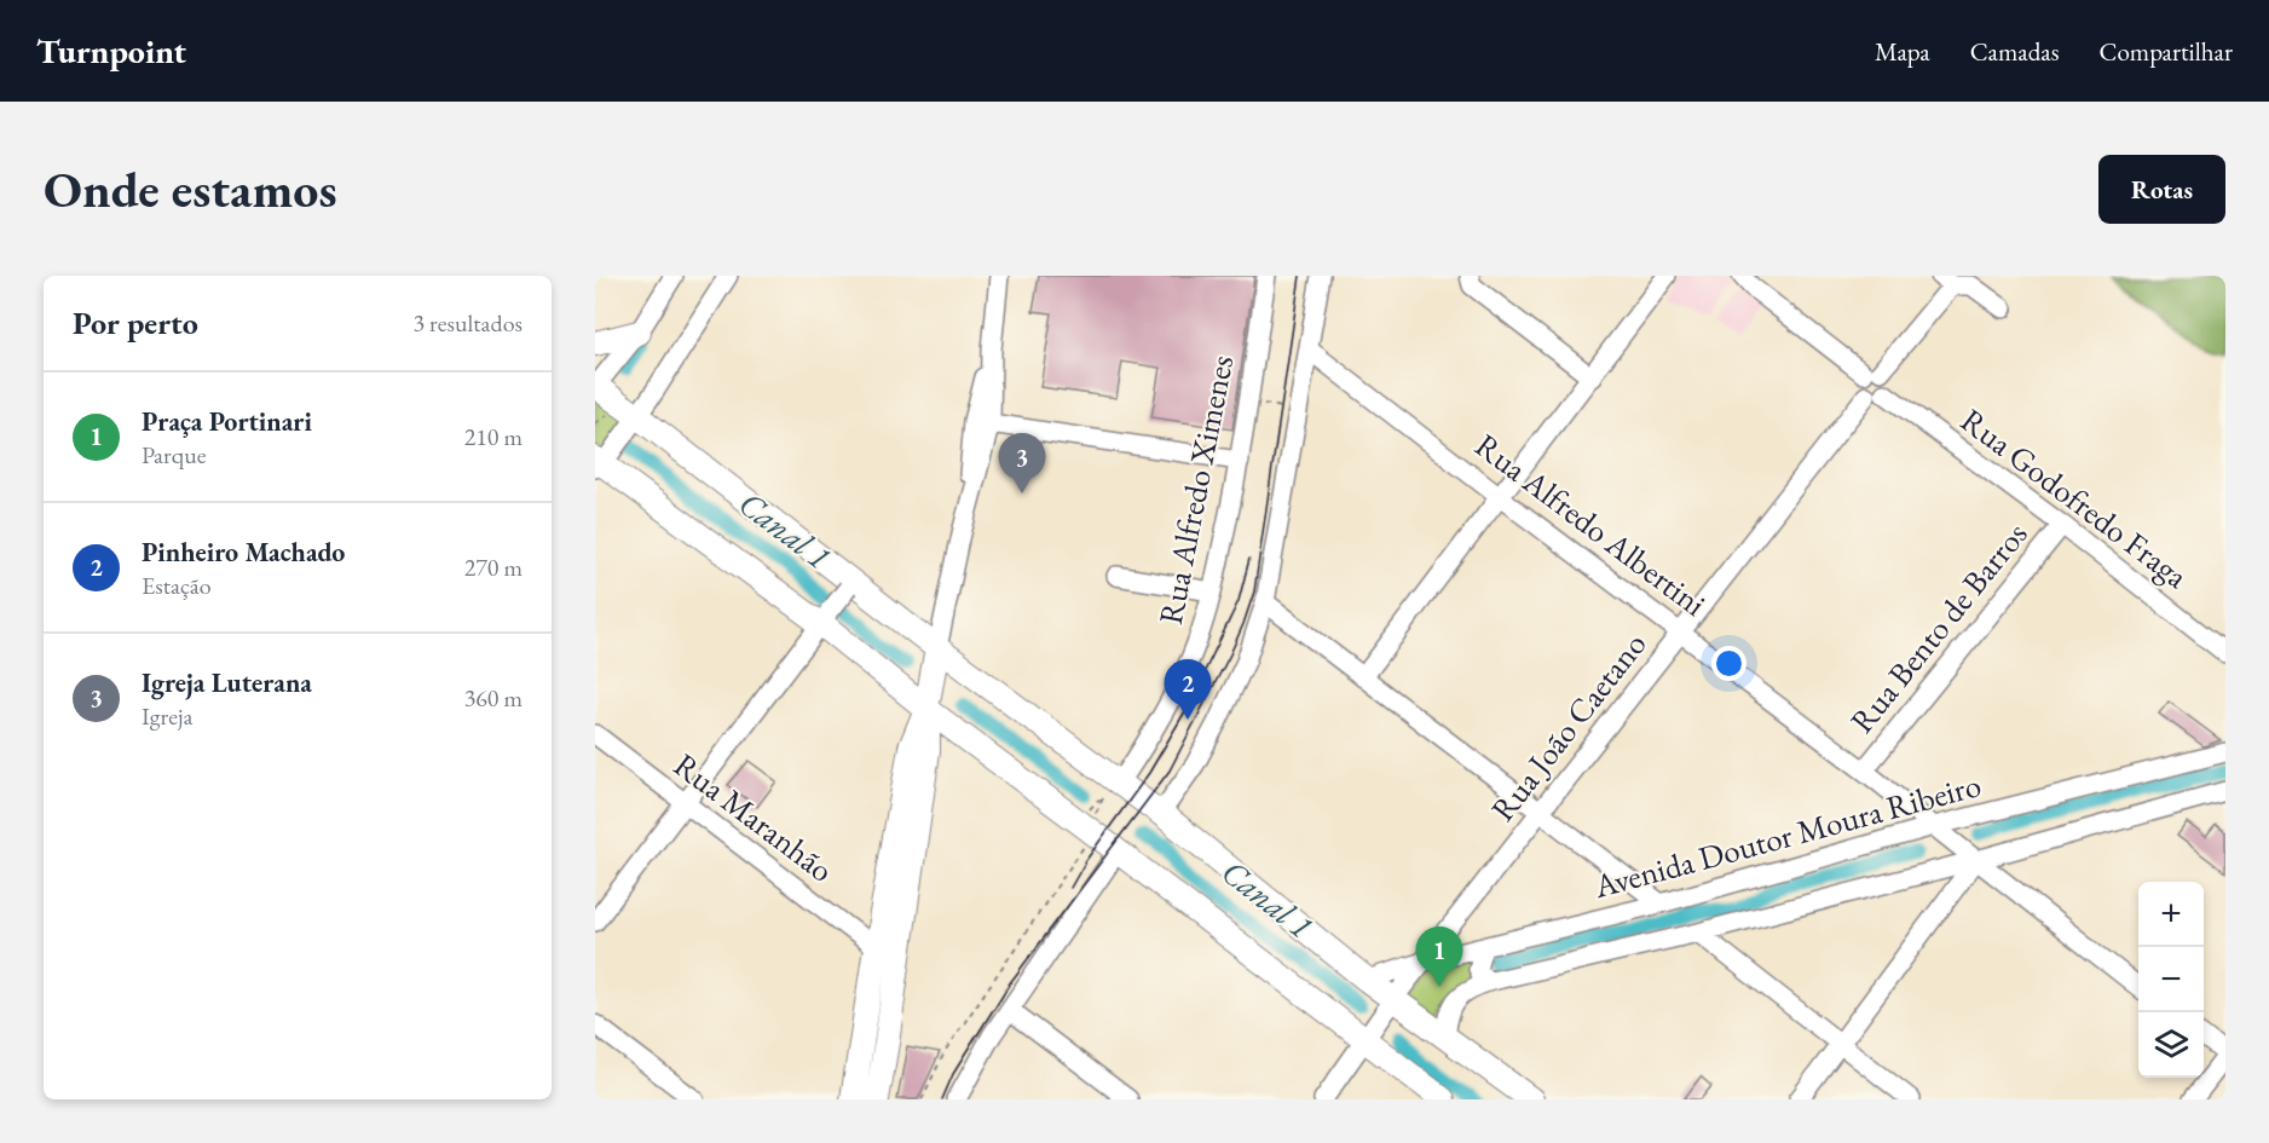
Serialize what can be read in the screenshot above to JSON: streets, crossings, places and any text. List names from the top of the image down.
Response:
{
  "streets": {
    "street": [
      "Rua Alfredo Ximenes",
      "Rua Godofredo Fraga",
      "Rua Alfredo Albertini",
      "Rua Bento de Barros",
      "Rua João Caetano",
      "Rua Maranhão",
      "Avenida Doutor Moura Ribeiro"
    ]
  },
  "crossings": [
    ["Rua Godofredo Fraga", "Rua Bento de Barros"],
    ["Rua Godofredo Fraga", "Rua João Caetano"],
    ["Rua Alfredo Albertini", "Rua Bento de Barros"],
    ["Rua Alfredo Albertini", "Rua João Caetano"],
    ["Rua Alfredo Albertini", "Avenida Doutor Moura Ribeiro"],
    ["Rua João Caetano", "Avenida Doutor Moura Ribeiro"]
  ],
  "water": ["Canal 1"],
  "page": {
    "header": "Turnpoint",
    "nav": ["Mapa", "Camadas", "Compartilhar"],
    "buttons": "Rotas",
    "title": "Onde estamos",
    "heading": ["Por perto", "3 resultados"],
    "list": [
      {
        "mark": "1",
        "name": "Praça Portinari",
        "note": "Parque",
        "value": "210 m"
      },
      {
        "mark": "2",
        "name": "Pinheiro Machado",
        "note": "Estação",
        "value": "270 m"
      },
      {
        "mark": "3",
        "name": "Igreja Luterana",
        "note": "Igreja",
        "value": "360 m"
      }
    ],
    "pins": ["3", "2", "1"],
    "map_buttons": ["+", "−"]
  }
}
